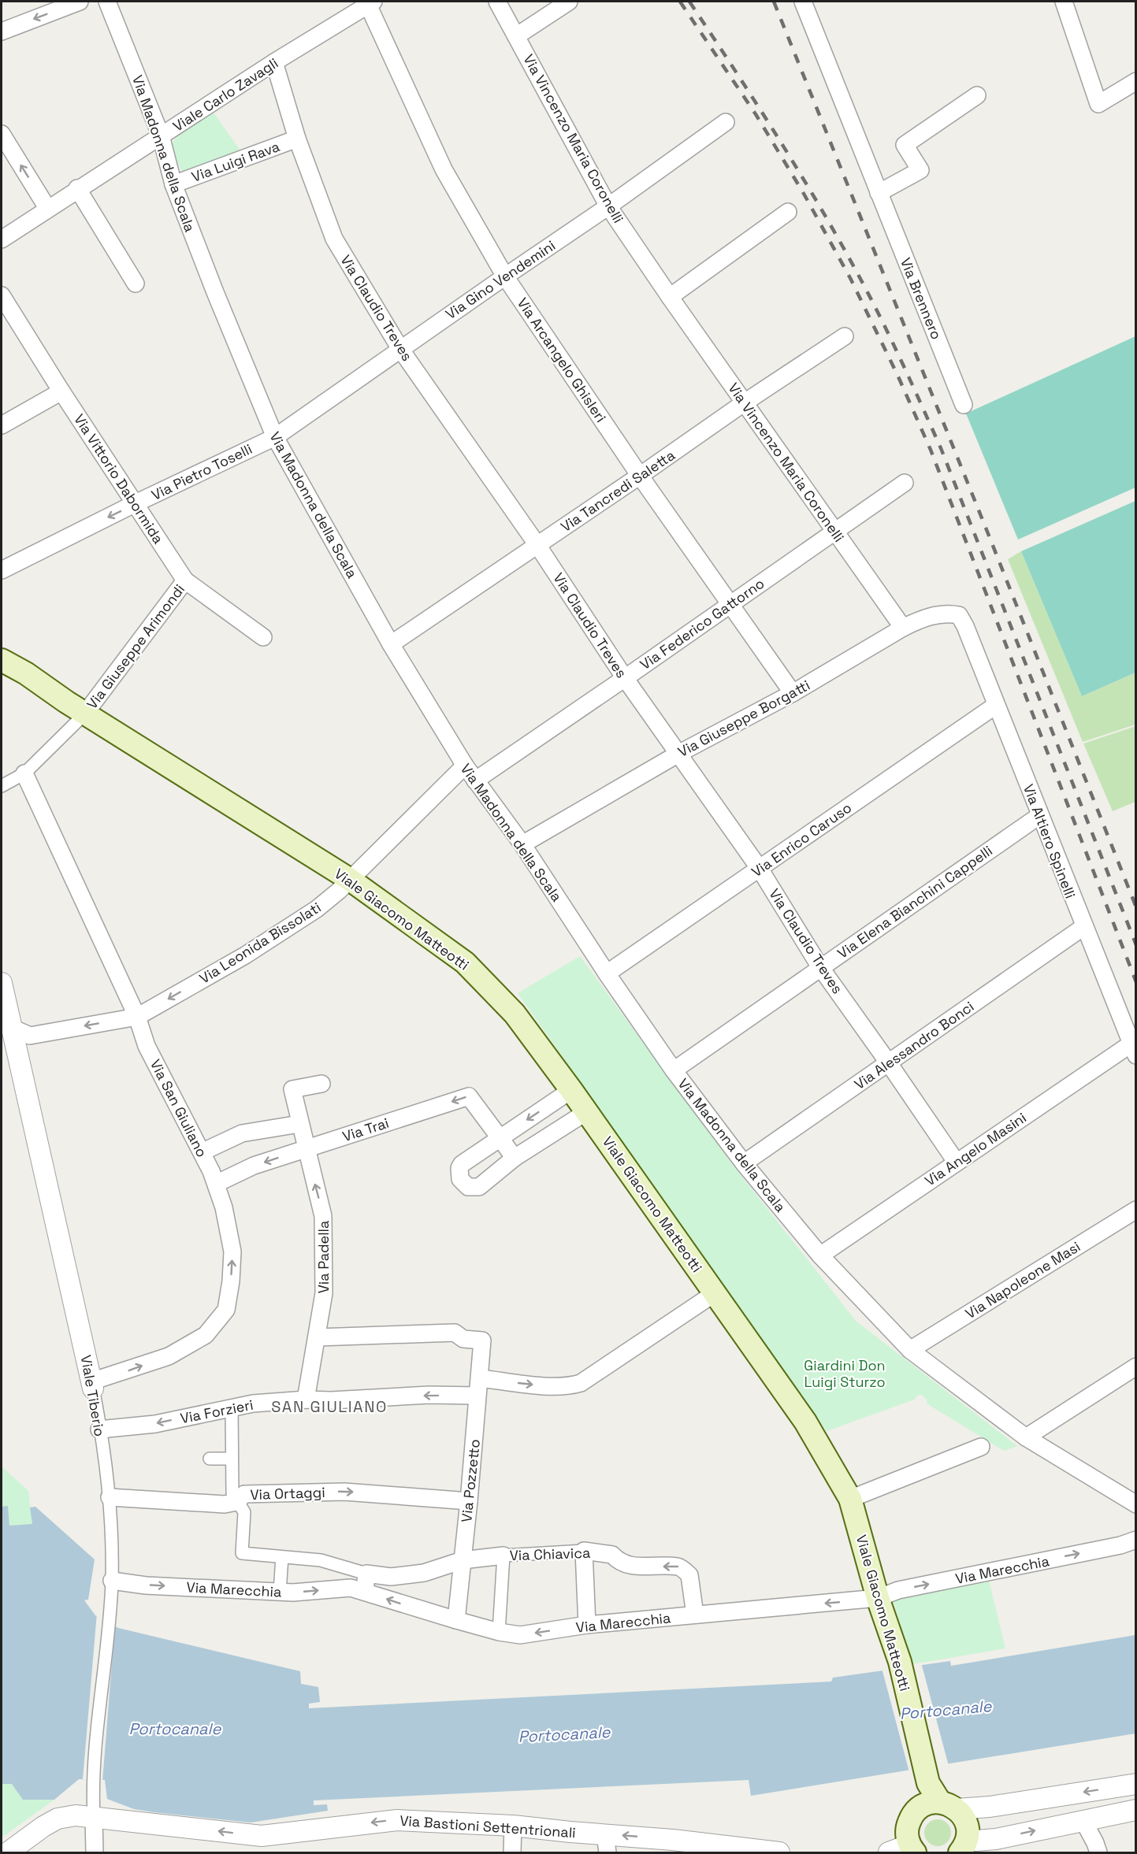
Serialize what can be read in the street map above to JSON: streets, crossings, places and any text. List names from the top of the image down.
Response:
{
  "streets": {
    "main road": ["Viale Giacomo Matteotti"],
    "street": [
      "Viale Carlo Zavagli",
      "Via Vincenzo Maria Coronelli",
      "Via Madonna della Scala",
      "Via Luigi Rava",
      "Via Gino Vendemini",
      "Via Brennero",
      "Via Claudio Treves",
      "Via Arcangelo Ghisleri",
      "Via Pietro Toselli",
      "Via Vittorio Dabormida",
      "Via Tancredi Saletta",
      "Via Federico Gattorno",
      "Via Giuseppe Arimondi",
      "Via Giuseppe Borgatti",
      "Via Enrico Caruso",
      "Via Altiero Spinelli",
      "Via Elena Bianchini Cappelli",
      "Via Leonida Bissolati",
      "Via Alessandro Bonci",
      "Via San Giuliano",
      "Via Trai",
      "Via Angelo Masini",
      "Via Padella",
      "Via Napoleone Masi",
      "Viale Tiberio",
      "Via Forzieri",
      "Via Pozzetto",
      "Via Ortaggi",
      "Via Chiavica",
      "Via Marecchia",
      "Via Bastioni Settentrionali"
    ]
  },
  "crossings": [
    ["Viale Carlo Zavagli", "Via Madonna della Scala"],
    ["Viale Carlo Zavagli", "Via Claudio Treves"],
    ["Viale Carlo Zavagli", "Via Arcangelo Ghisleri"],
    ["Via Vincenzo Maria Coronelli", "Via Gino Vendemini"],
    ["Via Vincenzo Maria Coronelli", "Via Tancredi Saletta"],
    ["Via Vincenzo Maria Coronelli", "Via Federico Gattorno"],
    ["Via Vincenzo Maria Coronelli", "Via Giuseppe Borgatti"],
    ["Via Madonna della Scala", "Via Luigi Rava"],
    ["Via Madonna della Scala", "Via Gino Vendemini"],
    ["Via Madonna della Scala", "Via Pietro Toselli"],
    ["Via Madonna della Scala", "Via Tancredi Saletta"],
    ["Via Madonna della Scala", "Via Federico Gattorno"],
    ["Via Madonna della Scala", "Via Giuseppe Borgatti"],
    ["Via Madonna della Scala", "Via Enrico Caruso"],
    ["Via Madonna della Scala", "Via Elena Bianchini Cappelli"],
    ["Via Madonna della Scala", "Via Leonida Bissolati"],
    ["Via Madonna della Scala", "Via Alessandro Bonci"],
    ["Via Madonna della Scala", "Via Angelo Masini"],
    ["Via Madonna della Scala", "Via Napoleone Masi"],
    ["Via Luigi Rava", "Via Claudio Treves"],
    ["Via Gino Vendemini", "Via Claudio Treves"],
    ["Via Gino Vendemini", "Via Arcangelo Ghisleri"],
    ["Via Gino Vendemini", "Via Pietro Toselli"],
    ["Via Claudio Treves", "Via Tancredi Saletta"],
    ["Via Claudio Treves", "Via Federico Gattorno"],
    ["Via Claudio Treves", "Via Giuseppe Borgatti"],
    ["Via Claudio Treves", "Via Enrico Caruso"],
    ["Via Claudio Treves", "Via Elena Bianchini Cappelli"],
    ["Via Claudio Treves", "Via Alessandro Bonci"],
    ["Via Claudio Treves", "Via Angelo Masini"],
    ["Via Arcangelo Ghisleri", "Via Tancredi Saletta"],
    ["Via Arcangelo Ghisleri", "Via Federico Gattorno"],
    ["Via Arcangelo Ghisleri", "Via Giuseppe Borgatti"],
    ["Via Pietro Toselli", "Via Vittorio Dabormida"],
    ["Via Vittorio Dabormida", "Via Giuseppe Arimondi"],
    ["Via Giuseppe Arimondi", "Viale Giacomo Matteotti"],
    ["Via Giuseppe Borgatti", "Via Altiero Spinelli"],
    ["Via Enrico Caruso", "Via Altiero Spinelli"],
    ["Via Altiero Spinelli", "Via Elena Bianchini Cappelli"],
    ["Via Altiero Spinelli", "Via Alessandro Bonci"],
    ["Via Altiero Spinelli", "Via Angelo Masini"],
    ["Viale Giacomo Matteotti", "Via Leonida Bissolati"],
    ["Viale Giacomo Matteotti", "Via Marecchia"],
    ["Via Leonida Bissolati", "Via San Giuliano"],
    ["Via Leonida Bissolati", "Viale Tiberio"],
    ["Via San Giuliano", "Via Trai"],
    ["Via San Giuliano", "Viale Tiberio"],
    ["Via Trai", "Via Padella"],
    ["Via Padella", "Via Forzieri"],
    ["Via Padella", "Via Pozzetto"],
    ["Viale Tiberio", "Via Forzieri"],
    ["Viale Tiberio", "Via Ortaggi"],
    ["Viale Tiberio", "Via Marecchia"],
    ["Viale Tiberio", "Via Bastioni Settentrionali"],
    ["Via Forzieri", "Via Pozzetto"],
    ["Via Pozzetto", "Via Ortaggi"],
    ["Via Pozzetto", "Via Chiavica"],
    ["Via Pozzetto", "Via Marecchia"],
    ["Via Chiavica", "Via Marecchia"]
  ],
  "one_way": [
    "Via Leonida Bissolati",
    "Via Padella",
    "Via Forzieri",
    "Via Bastioni Settentrionali"
  ],
  "districts": ["SAN GIULIANO"],
  "water": ["Portocanale"],
  "parks": ["Giardini Don Luigi Sturzo"]
}
